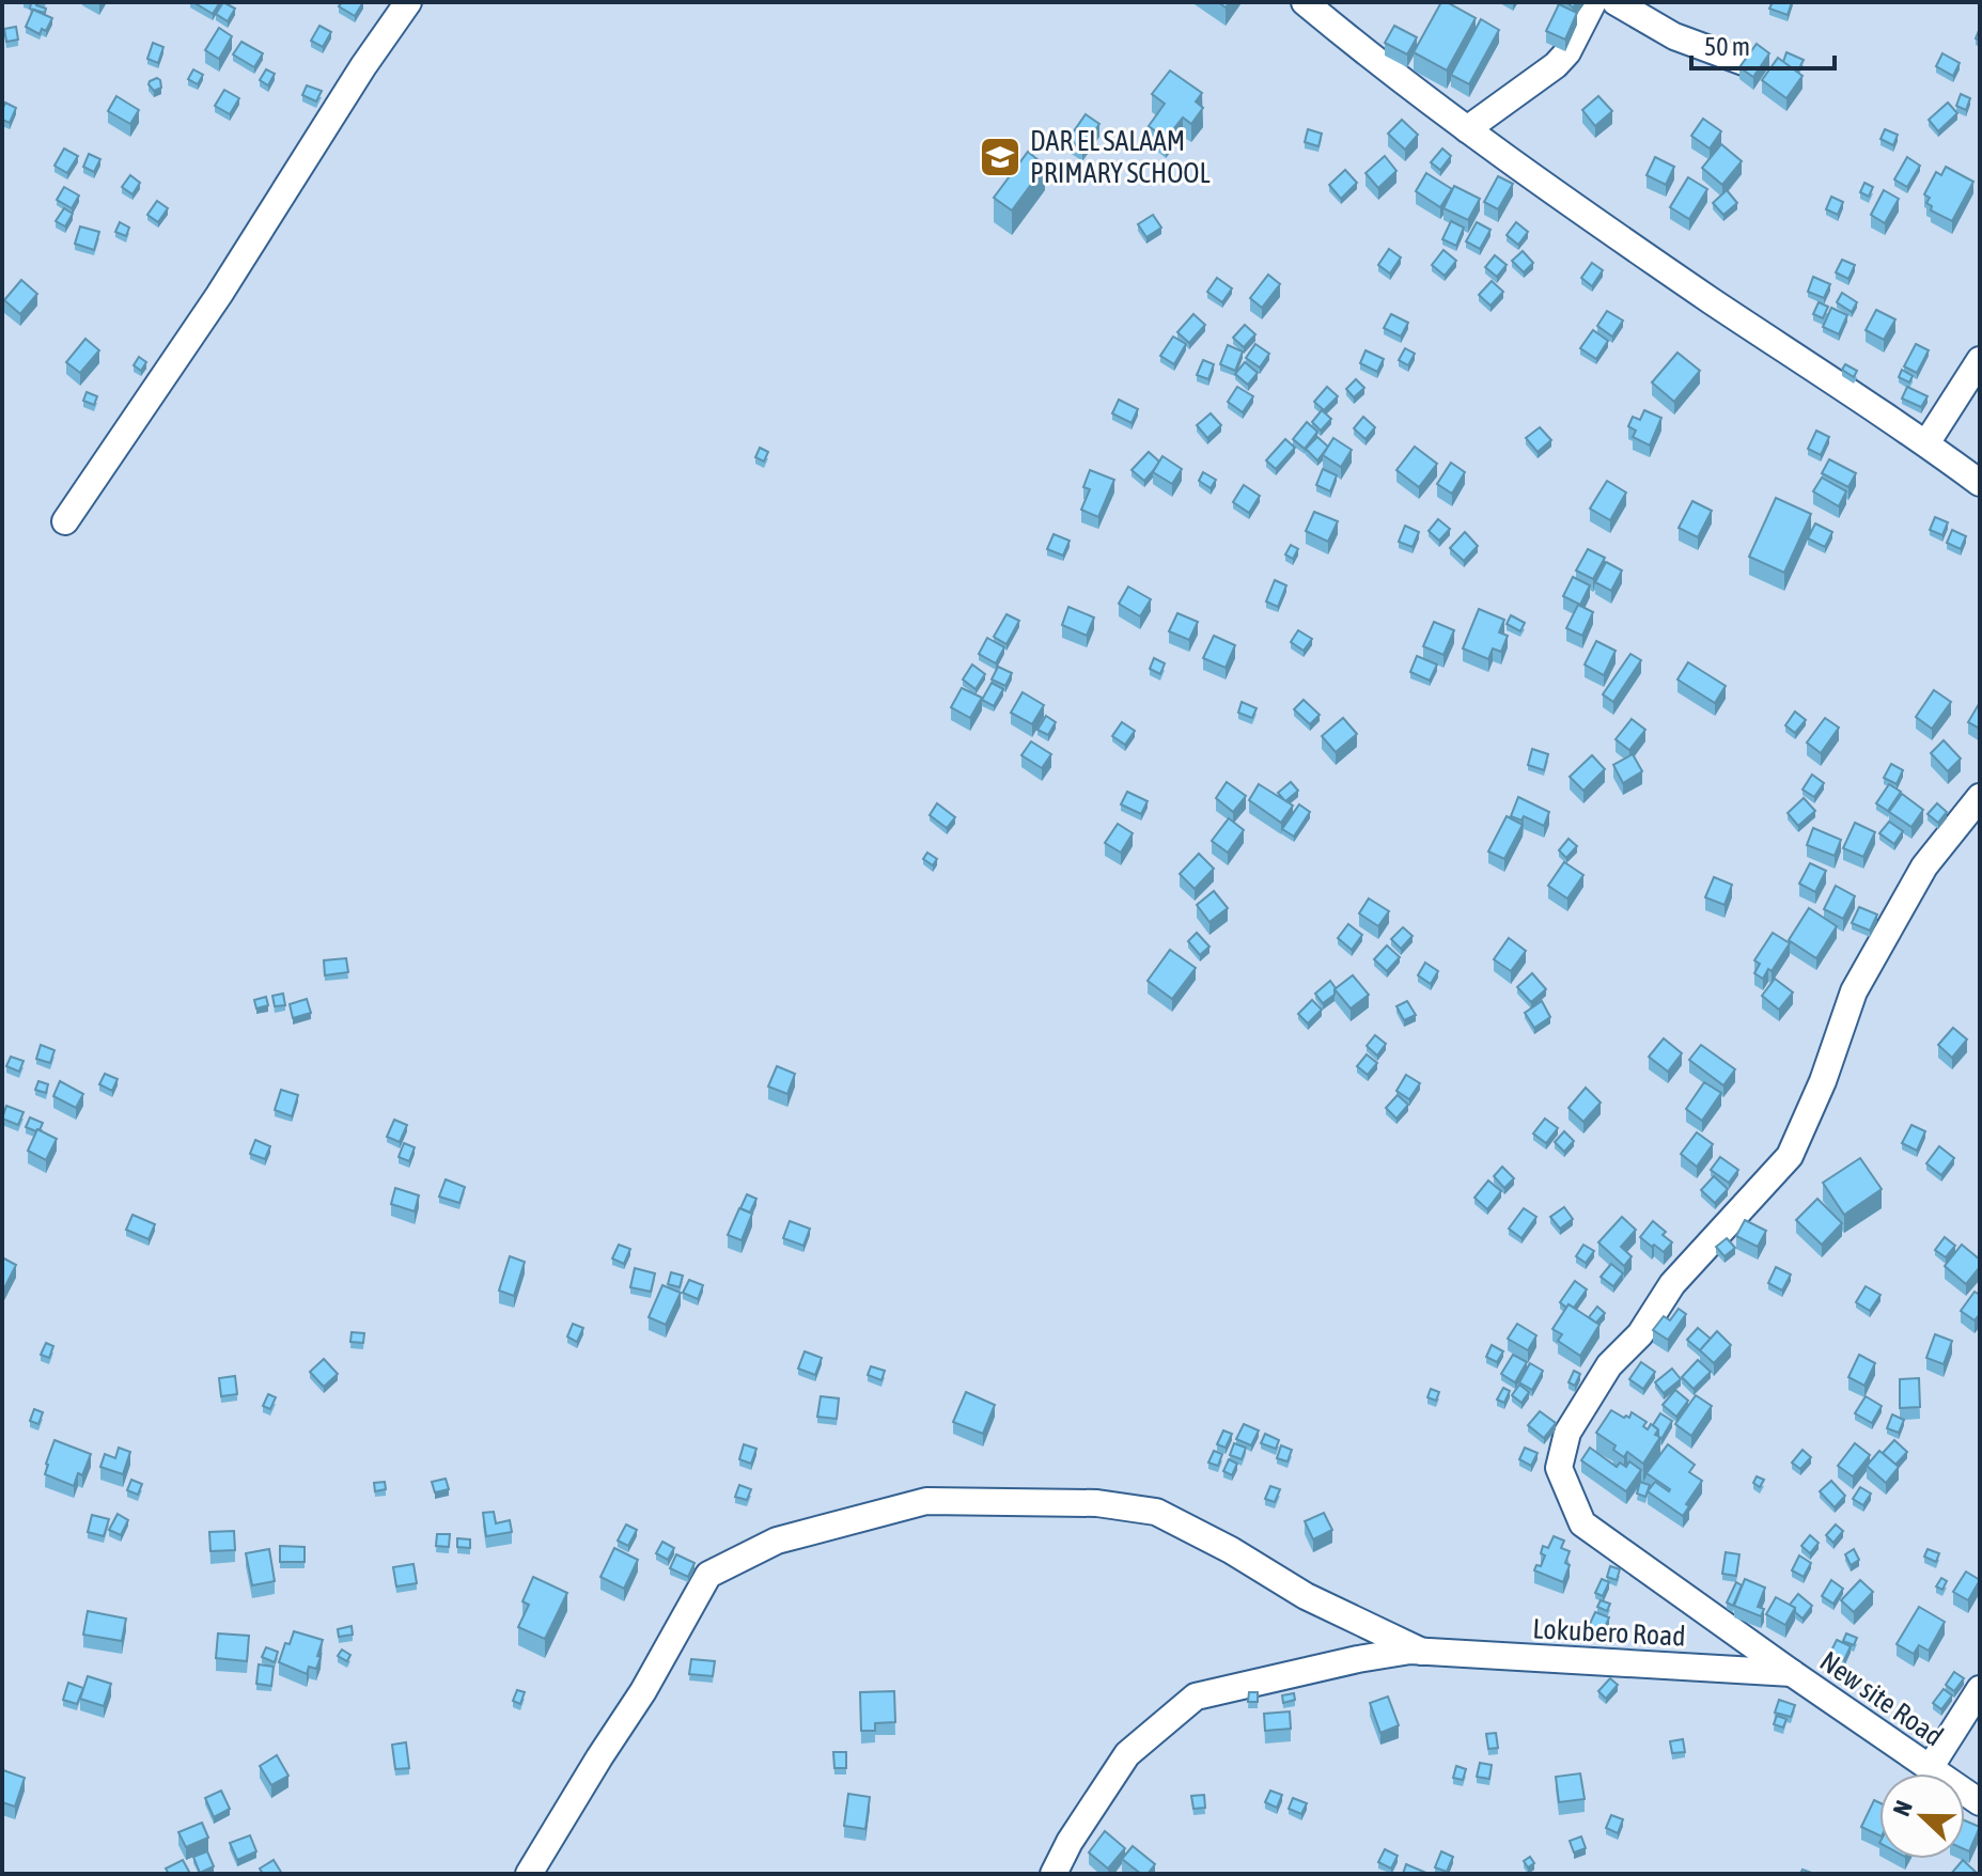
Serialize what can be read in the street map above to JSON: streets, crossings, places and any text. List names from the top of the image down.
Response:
{
  "streets": {
    "street": ["Lokubero Road", "New site Road"]
  },
  "crossings": [
    ["Lokubero Road", "New site Road"]
  ],
  "places": {
    "school or university": ["DAR EL SALAAM PRIMARY SCHOOL"]
  },
  "scale_bar": "50 m",
  "north": "left"
}
